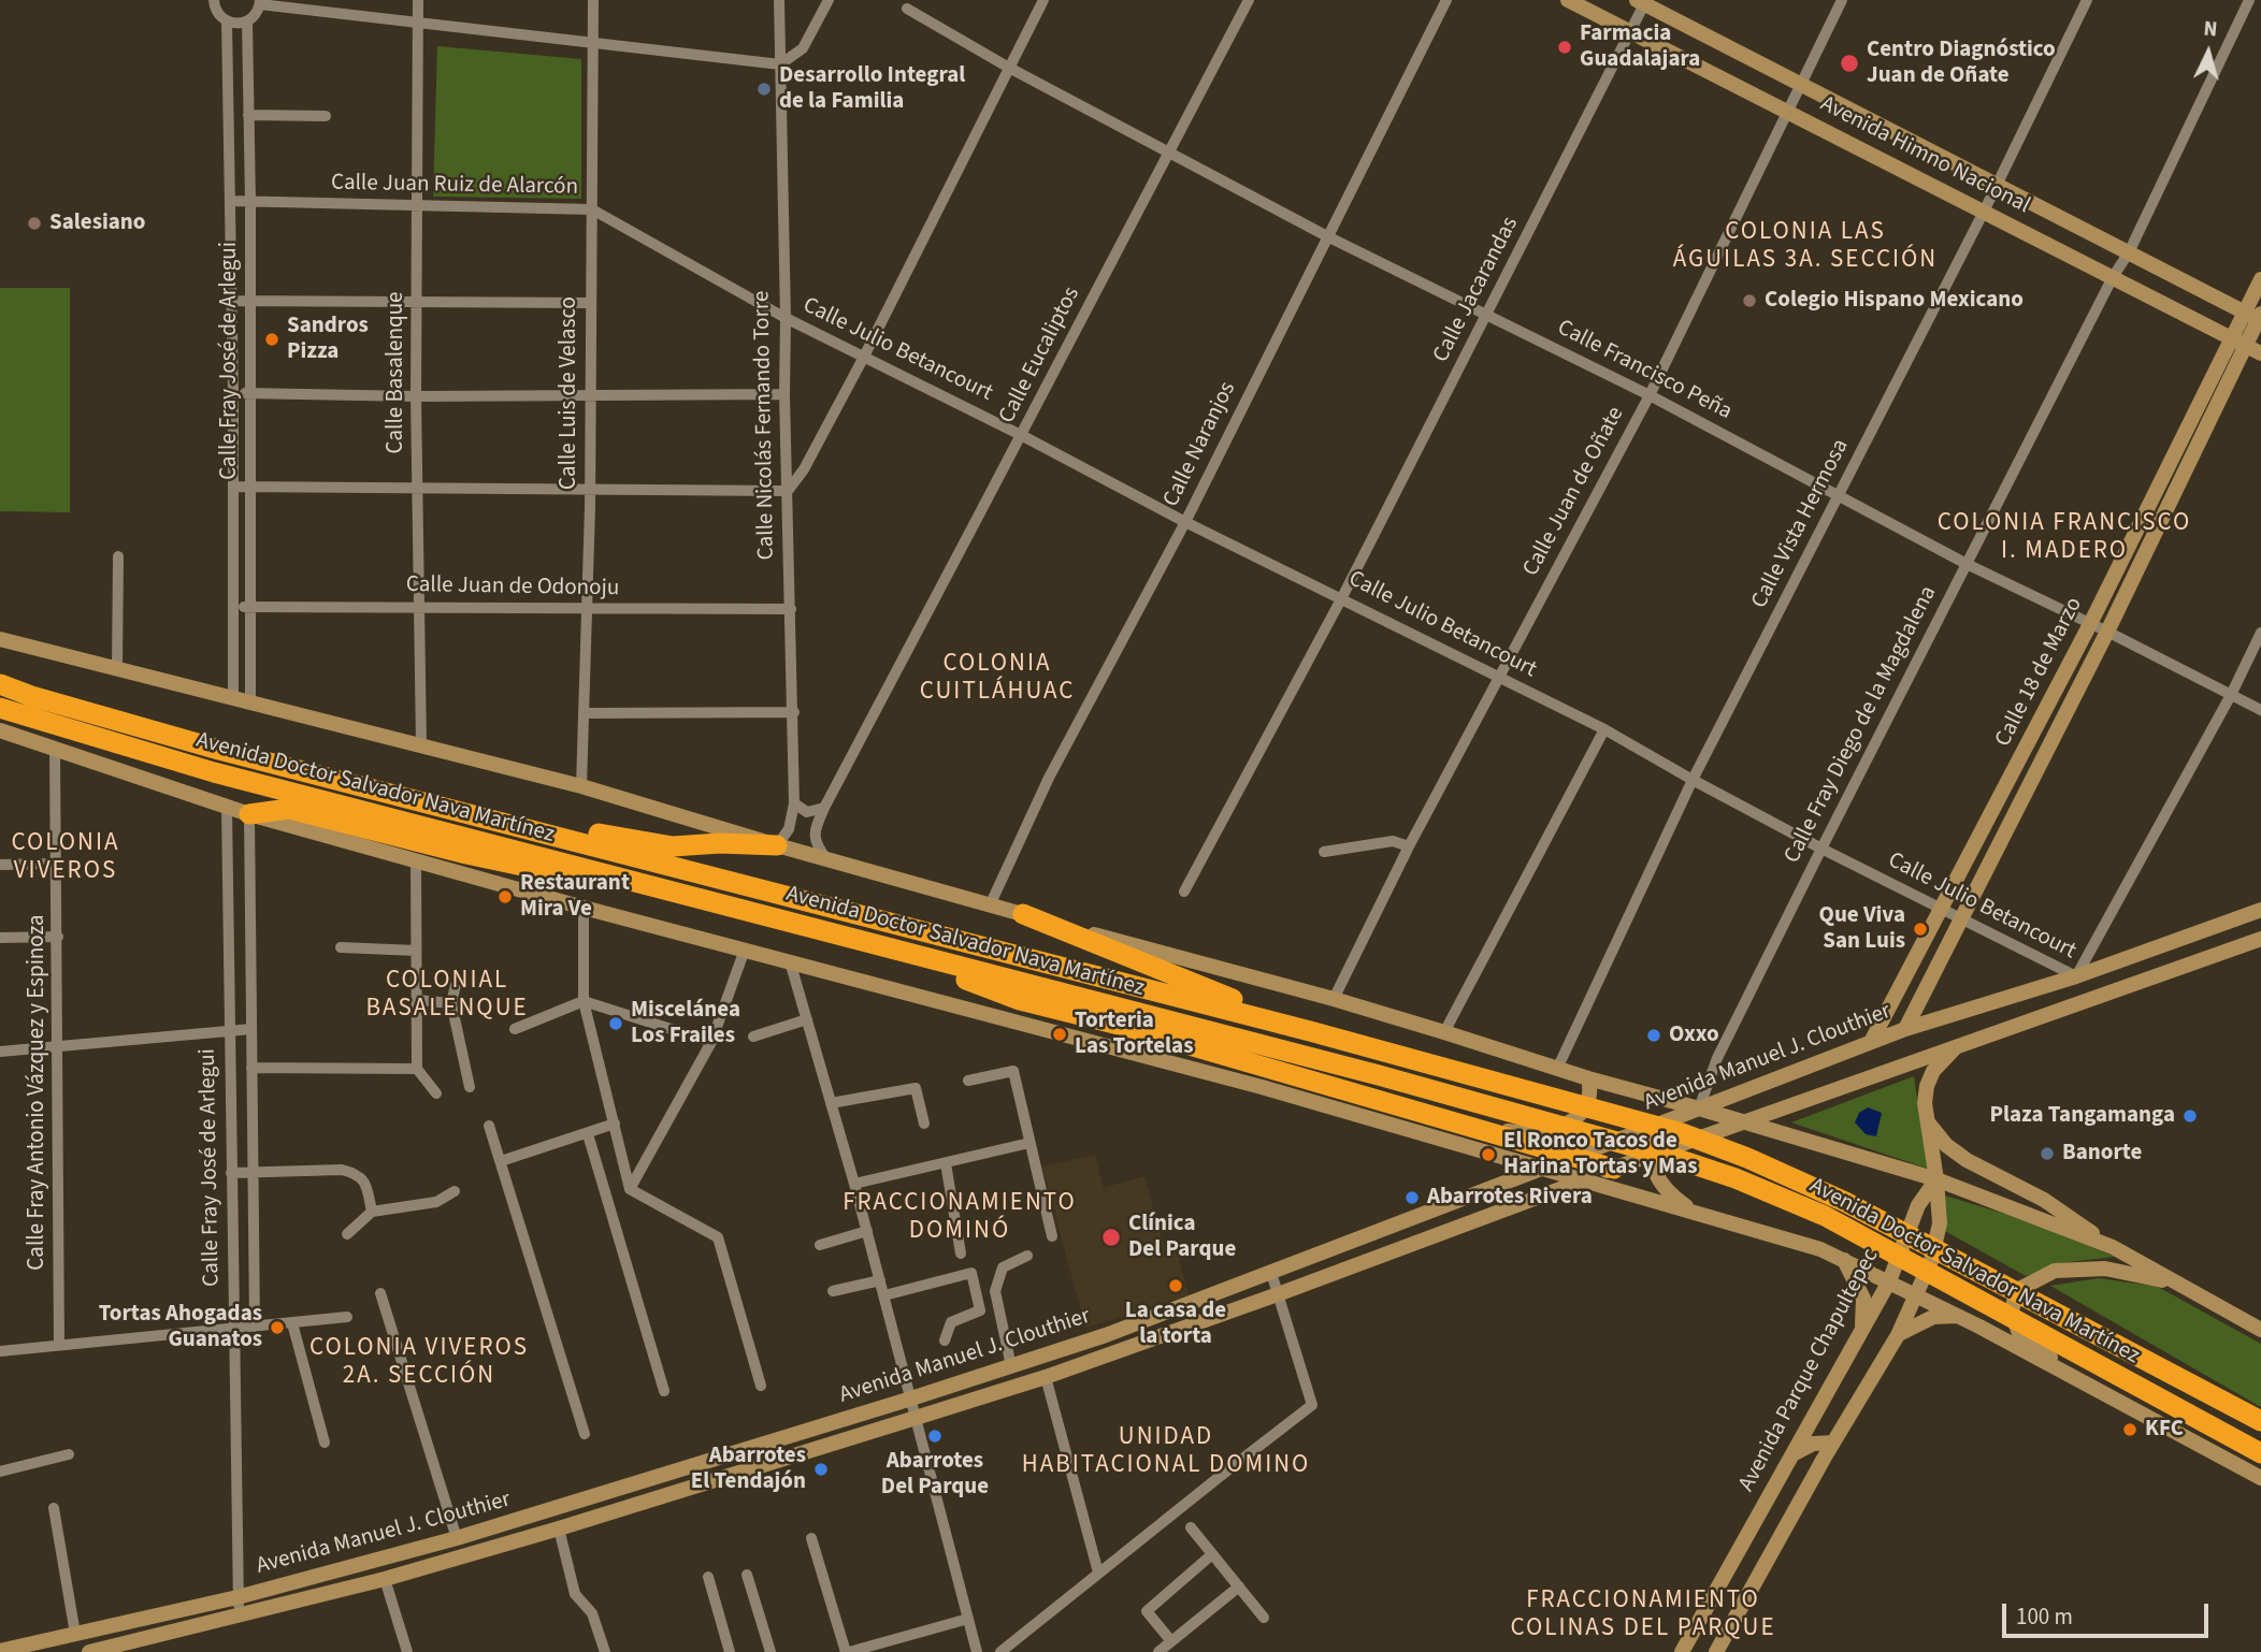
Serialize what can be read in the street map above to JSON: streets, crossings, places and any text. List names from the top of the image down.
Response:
{
  "streets": {
    "highway": ["Avenida Doctor Salvador Nava Martínez"],
    "main road": [
      "Avenida Himno Nacional",
      "Calle 18 de Marzo",
      "Avenida Manuel J. Clouthier",
      "Avenida Parque Chapultepec"
    ],
    "street": [
      "Calle Juan Ruiz de Alarcón",
      "Calle Jacarandas",
      "Calle Julio Betancourt",
      "Calle Eucaliptos",
      "Calle Fray José de Arlegui",
      "Calle Francisco Peña",
      "Calle Basalenque",
      "Calle Luis de Velasco",
      "Calle Nicolás Fernando Torre",
      "Calle Naranjos",
      "Calle Juan de Oñate",
      "Calle Vista Hermosa",
      "Calle Juan de Odonoju",
      "Calle Fray Diego de la Magdalena",
      "Calle Fray Antonio Vázquez y Espinoza"
    ]
  },
  "crossings": [
    ["Avenida Himno Nacional", "Calle Jacarandas"],
    ["Avenida Himno Nacional", "Calle Juan de Oñate"],
    ["Avenida Himno Nacional", "Calle Vista Hermosa"],
    ["Avenida Himno Nacional", "Calle 18 de Marzo"],
    ["Avenida Himno Nacional", "Calle Fray Diego de la Magdalena"],
    ["Calle Juan Ruiz de Alarcón", "Calle Julio Betancourt"],
    ["Calle Juan Ruiz de Alarcón", "Calle Fray José de Arlegui"],
    ["Calle Juan Ruiz de Alarcón", "Calle Basalenque"],
    ["Calle Juan Ruiz de Alarcón", "Calle Luis de Velasco"],
    ["Calle Juan Ruiz de Alarcón", "Calle Nicolás Fernando Torre"],
    ["Calle Jacarandas", "Calle Julio Betancourt"],
    ["Calle Jacarandas", "Calle Francisco Peña"],
    ["Calle Julio Betancourt", "Calle Eucaliptos"],
    ["Calle Julio Betancourt", "Calle Nicolás Fernando Torre"],
    ["Calle Julio Betancourt", "Calle Naranjos"],
    ["Calle Julio Betancourt", "Calle Juan de Oñate"],
    ["Calle Julio Betancourt", "Calle Vista Hermosa"],
    ["Calle Julio Betancourt", "Calle 18 de Marzo"],
    ["Calle Julio Betancourt", "Calle Fray Diego de la Magdalena"],
    ["Calle Julio Betancourt", "Avenida Manuel J. Clouthier"],
    ["Calle Eucaliptos", "Calle Francisco Peña"],
    ["Calle Eucaliptos", "Avenida Doctor Salvador Nava Martínez"],
    ["Calle Fray José de Arlegui", "Calle Juan de Odonoju"],
    ["Calle Fray José de Arlegui", "Avenida Doctor Salvador Nava Martínez"],
    ["Calle Fray José de Arlegui", "Avenida Manuel J. Clouthier"],
    ["Calle Francisco Peña", "Calle Naranjos"],
    ["Calle Francisco Peña", "Calle Juan de Oñate"],
    ["Calle Francisco Peña", "Calle Vista Hermosa"],
    ["Calle Francisco Peña", "Calle 18 de Marzo"],
    ["Calle Francisco Peña", "Calle Fray Diego de la Magdalena"],
    ["Calle Basalenque", "Calle Juan de Odonoju"],
    ["Calle Basalenque", "Avenida Doctor Salvador Nava Martínez"],
    ["Calle Luis de Velasco", "Calle Juan de Odonoju"],
    ["Calle Luis de Velasco", "Avenida Doctor Salvador Nava Martínez"],
    ["Calle Nicolás Fernando Torre", "Calle Juan de Odonoju"],
    ["Calle Nicolás Fernando Torre", "Avenida Doctor Salvador Nava Martínez"],
    ["Calle Naranjos", "Avenida Doctor Salvador Nava Martínez"],
    ["Calle Juan de Oñate", "Avenida Doctor Salvador Nava Martínez"],
    ["Calle Vista Hermosa", "Avenida Doctor Salvador Nava Martínez"],
    ["Calle 18 de Marzo", "Avenida Manuel J. Clouthier"],
    ["Calle Fray Diego de la Magdalena", "Avenida Doctor Salvador Nava Martínez"],
    ["Calle Fray Diego de la Magdalena", "Avenida Manuel J. Clouthier"],
    ["Avenida Doctor Salvador Nava Martínez", "Avenida Manuel J. Clouthier"],
    ["Avenida Doctor Salvador Nava Martínez", "Calle Fray Antonio Vázquez y Espinoza"],
    ["Avenida Doctor Salvador Nava Martínez", "Avenida Parque Chapultepec"]
  ],
  "districts": [
    "COLONIA LAS ÁGUILAS 3A. SECCIÓN",
    "COLONIA FRANCISCO I. MADERO",
    "COLONIA CUITLÁHUAC",
    "COLONIA VIVEROS",
    "COLONIAL BASALENQUE",
    "FRACCIONAMIENTO DOMINÓ",
    "COLONIA VIVEROS 2A. SECCIÓN",
    "UNIDAD HABITACIONAL DOMINO",
    "FRACCIONAMIENTO COLINAS DEL PARQUE"
  ],
  "places": [
    "Farmacia Guadalajara",
    "Centro Diagnóstico Juan de Oñate",
    "Desarrollo Integral de la Familia",
    "Salesiano",
    "Colegio Hispano Mexicano",
    "Sandros Pizza",
    "Restaurant Mira Ve",
    "Que Viva San Luis",
    "Miscelánea Los Frailes",
    "Torteria Las Tortelas",
    "Oxxo",
    "Plaza Tangamanga",
    "Banorte",
    "El Ronco Tacos de Harina Tortas y Mas",
    "Abarrotes Rivera",
    "Clínica Del Parque",
    "La casa de la torta",
    "Tortas Ahogadas Guanatos",
    "KFC",
    "Abarrotes Del Parque",
    "Abarrotes El Tendajón"
  ],
  "scale_bar": "100 m",
  "north": "top"
}
